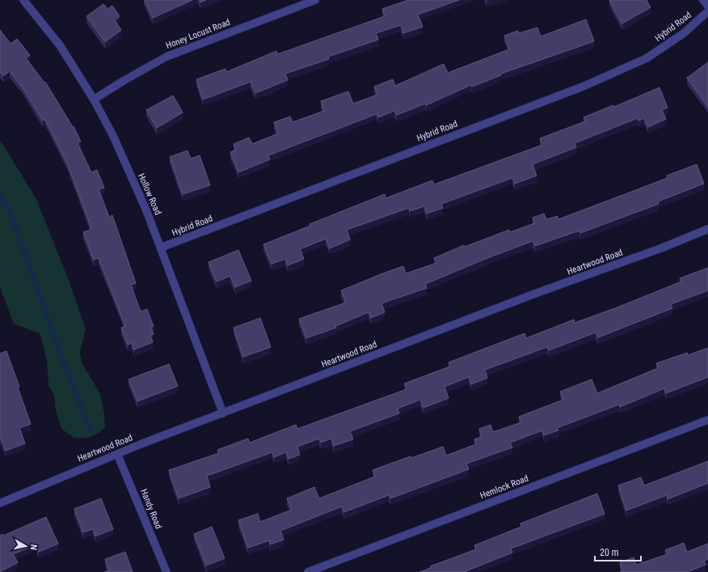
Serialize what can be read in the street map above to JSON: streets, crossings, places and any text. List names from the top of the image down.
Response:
{
  "streets": {
    "street": [
      "Hybrid Road",
      "Honey Locust Road",
      "Hollow Road",
      "Heartwood Road",
      "Hemlock Road",
      "Handy Road"
    ]
  },
  "crossings": [
    ["Hybrid Road", "Hollow Road"],
    ["Honey Locust Road", "Hollow Road"],
    ["Hollow Road", "Heartwood Road"],
    ["Heartwood Road", "Handy Road"]
  ],
  "scale_bar": "20 m",
  "north": "right"
}
